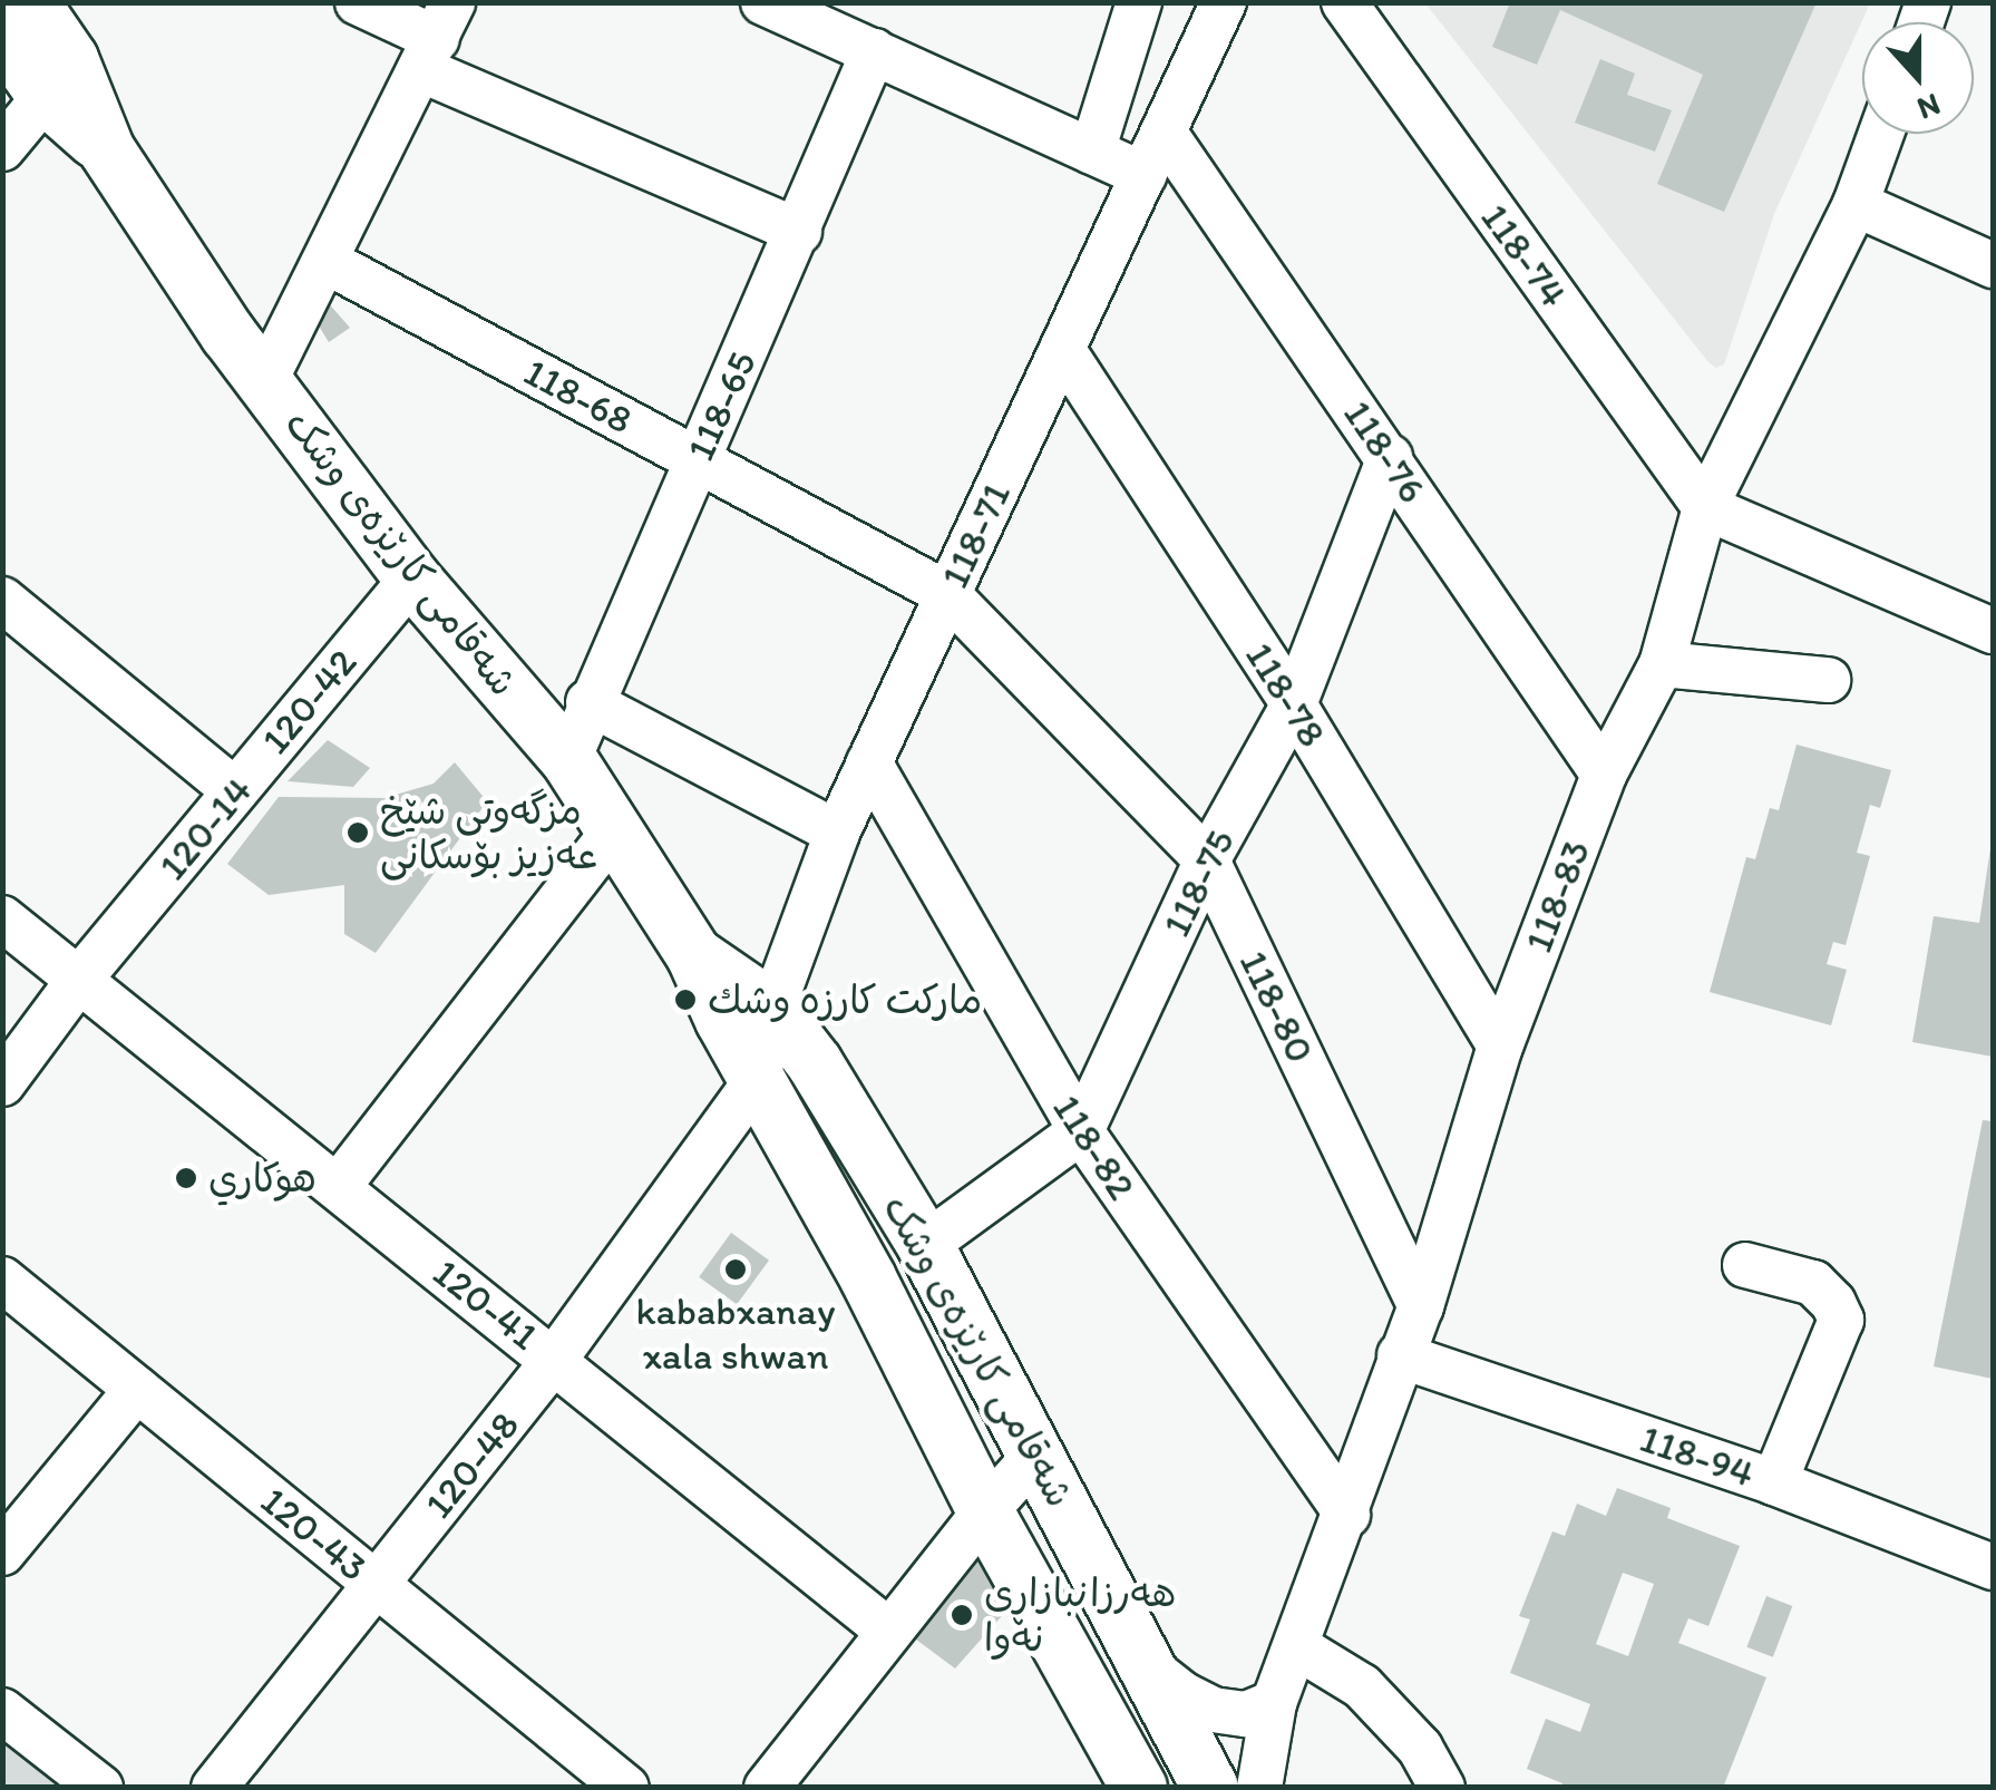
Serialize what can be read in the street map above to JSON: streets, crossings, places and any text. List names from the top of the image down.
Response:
{
  "streets": {
    "main road": ["شەقامی کارێزەی وشک"],
    "street": [
      "118-74",
      "118-68",
      "118-65",
      "118-76",
      "118-71",
      "118-78",
      "120-42",
      "120-14",
      "118-75",
      "118-83",
      "118-80",
      "118-82",
      "120-41",
      "118-94",
      "120-48",
      "120-43"
    ]
  },
  "crossings": [
    ["118-74", "118-83"],
    ["118-68", "118-65"],
    ["118-68", "118-71"],
    ["118-68", "118-80"],
    ["118-65", "شەقامی کارێزەی وشک"],
    ["118-76", "118-71"],
    ["118-76", "118-75"],
    ["118-76", "118-83"],
    ["118-71", "شەقامی کارێزەی وشک"],
    ["118-71", "118-78"],
    ["118-71", "118-80"],
    ["118-71", "118-82"],
    ["118-71", "120-48"],
    ["شەقامی کارێزەی وشک", "120-42"],
    ["شەقامی کارێزەی وشک", "120-14"],
    ["شەقامی کارێزەی وشک", "118-75"],
    ["شەقامی کارێزەی وشک", "120-48"],
    ["118-78", "118-75"],
    ["118-78", "118-83"],
    ["120-42", "120-14"],
    ["120-42", "120-41"],
    ["120-14", "120-41"],
    ["118-75", "118-80"],
    ["118-75", "118-82"],
    ["118-83", "118-80"],
    ["118-83", "118-82"],
    ["118-83", "118-94"],
    ["120-41", "120-48"],
    ["120-48", "120-43"]
  ],
  "places": [
    "مزگەوتی شێخ عەزیز بۆسکانی",
    "ماركت كارزه وشك",
    "هوكاري",
    "kababxanay xala shwan",
    "هەرزانبازاڕی نەوا"
  ],
  "north": "bottom"
}
